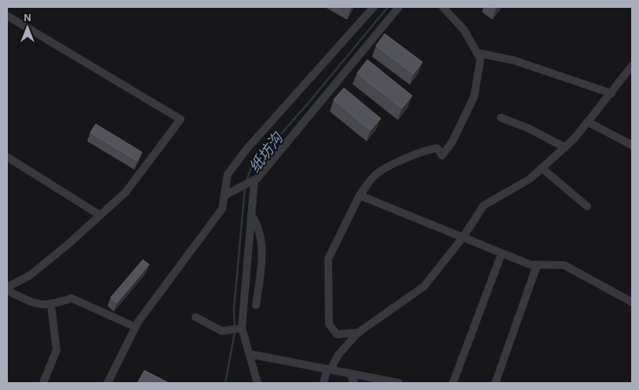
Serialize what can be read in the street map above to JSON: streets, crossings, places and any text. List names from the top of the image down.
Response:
{
  "water": ["纸坊沟"],
  "north": "top"
}
